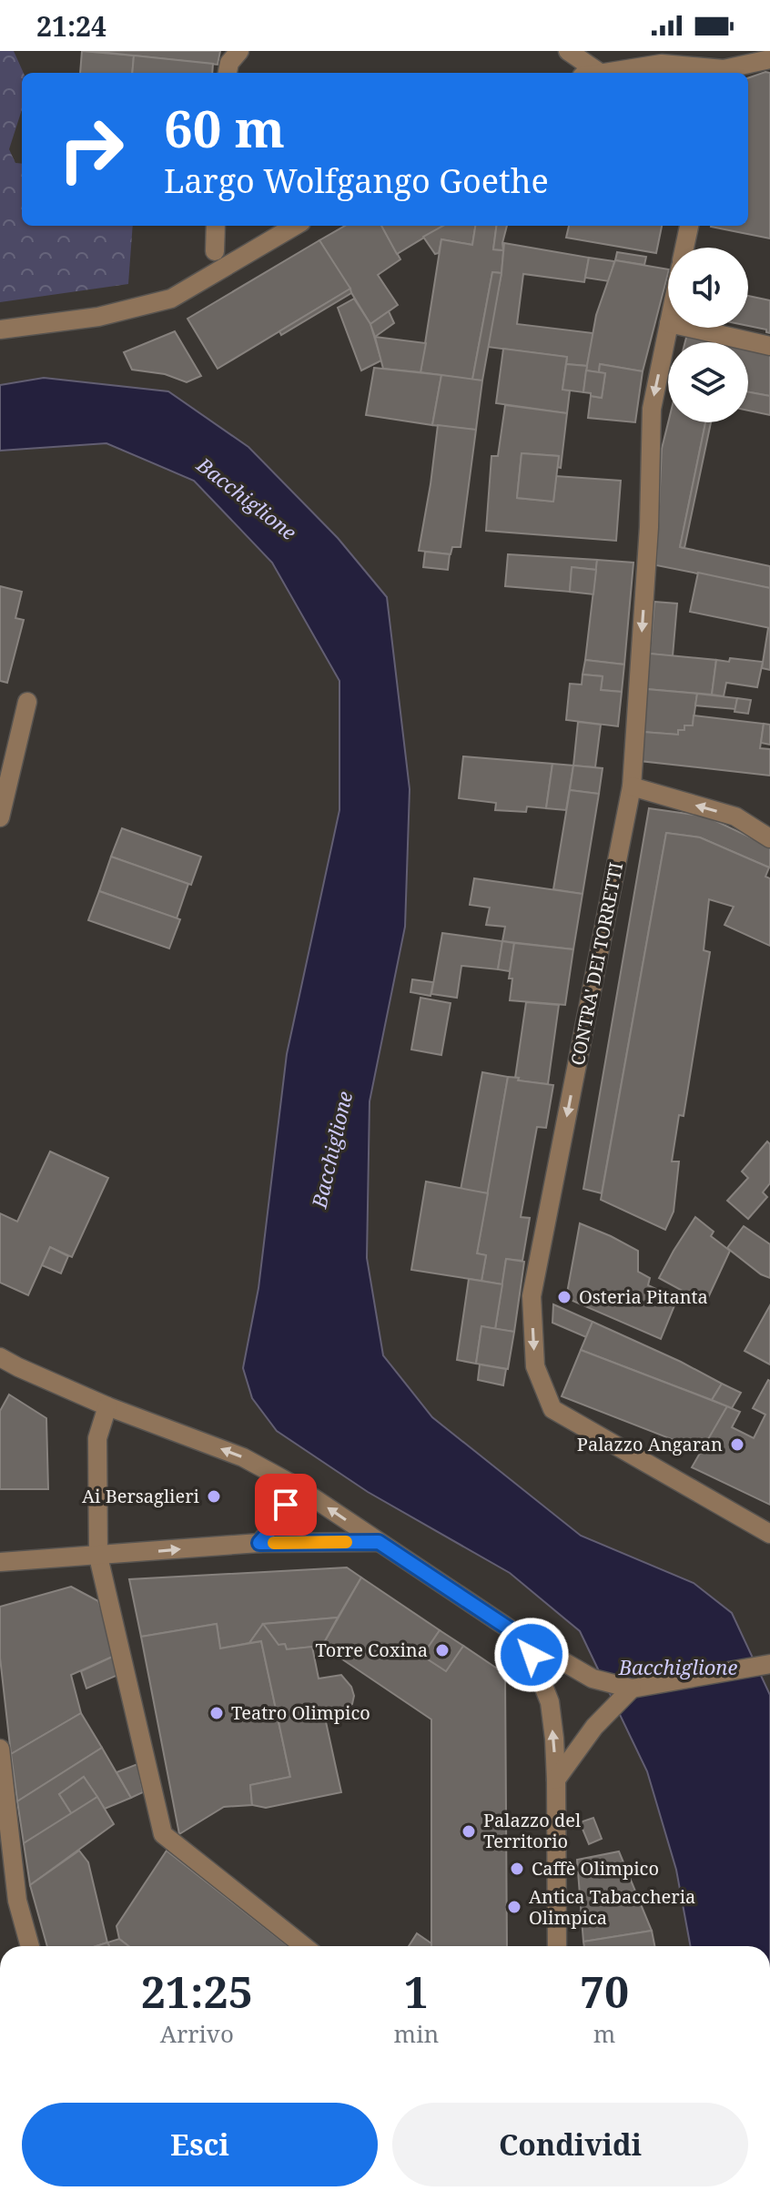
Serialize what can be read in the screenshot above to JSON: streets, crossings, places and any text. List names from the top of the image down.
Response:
{
  "streets": {
    "street": ["CONTRA' DEI TORRETTI"]
  },
  "one_way": ["CONTRA' DEI TORRETTI"],
  "water": ["Bacchiglione"],
  "places": [
    "Osteria Pitanta",
    "Palazzo Angaran",
    "Ai Bersaglieri",
    "Torre Coxina",
    "Teatro Olimpico",
    "Palazzo del Territorio",
    "Caffè Olimpico",
    "Antica Tabaccheria Olimpica"
  ],
  "page": {
    "status": "21:24",
    "turn": ["60 m", "Largo Wolfgango Goethe"],
    "eta": [
      "21:25",
      "Arrivo",
      "1",
      "min",
      "70",
      "m"
    ],
    "buttons": ["Esci", "Condividi"]
  }
}
